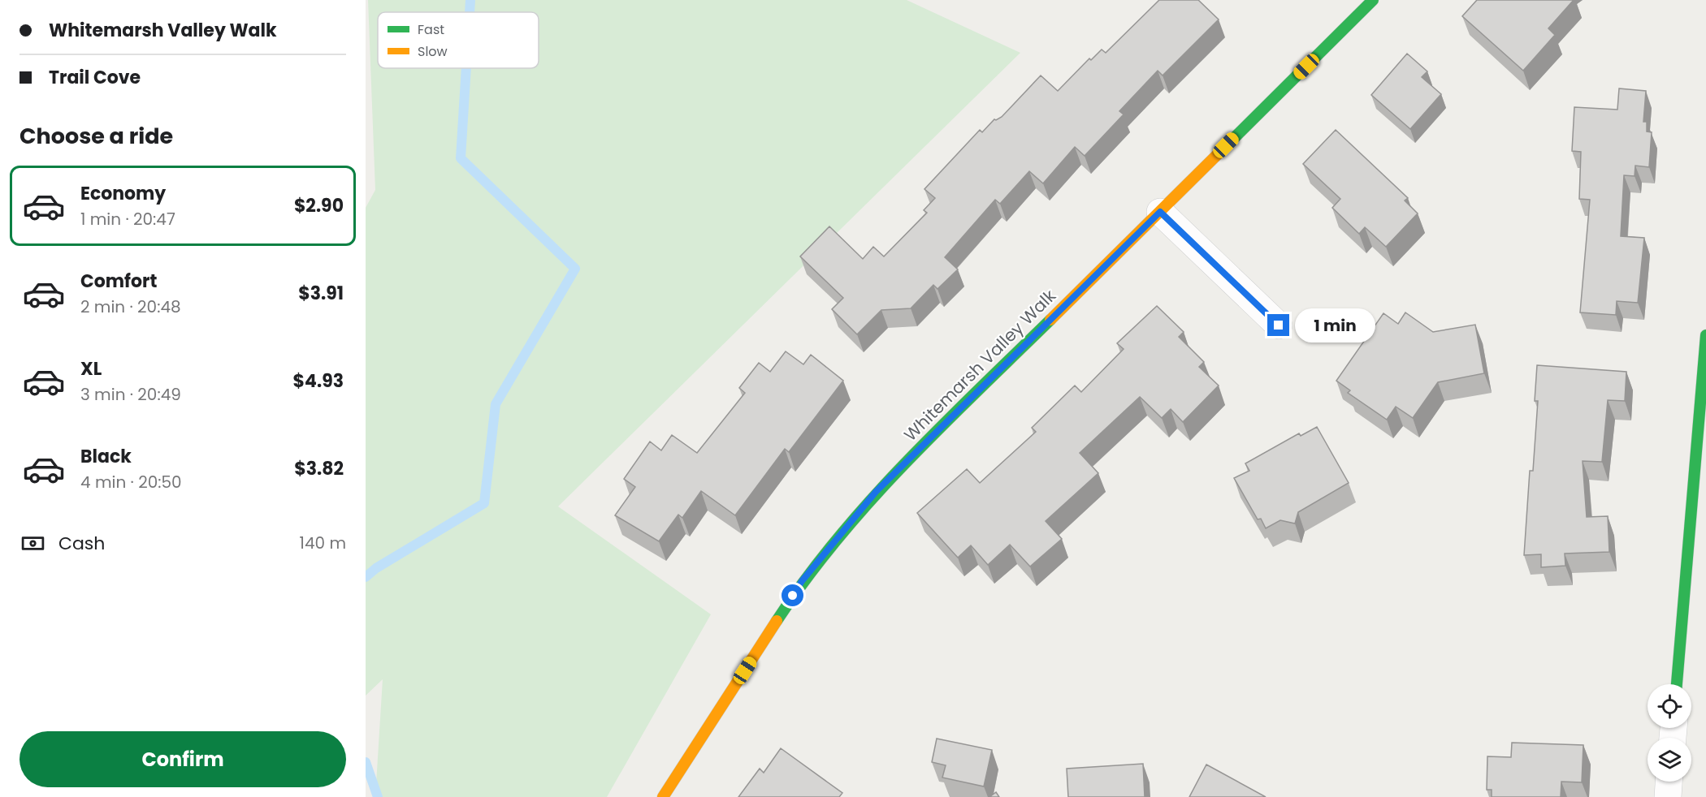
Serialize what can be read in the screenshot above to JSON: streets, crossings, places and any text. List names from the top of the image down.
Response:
{
  "streets": {
    "street": ["Whitemarsh Valley Walk"]
  },
  "legend": ["Fast", "Slow"],
  "page": {
    "banner": ["Whitemarsh Valley Walk", "Trail Cove"],
    "heading": "Choose a ride",
    "list": [
      {
        "name": "Economy",
        "note": "1 min · 20:47",
        "value": "$2.90"
      },
      {
        "name": "Comfort",
        "note": "2 min · 20:48",
        "value": "$3.91"
      },
      {
        "name": "XL",
        "note": "3 min · 20:49",
        "value": "$4.93"
      },
      {
        "name": "Black",
        "note": "4 min · 20:50",
        "value": "$3.82"
      }
    ],
    "bubble": "1 min",
    "pay": ["Cash", "140 m"],
    "buttons": "Confirm"
  }
}
